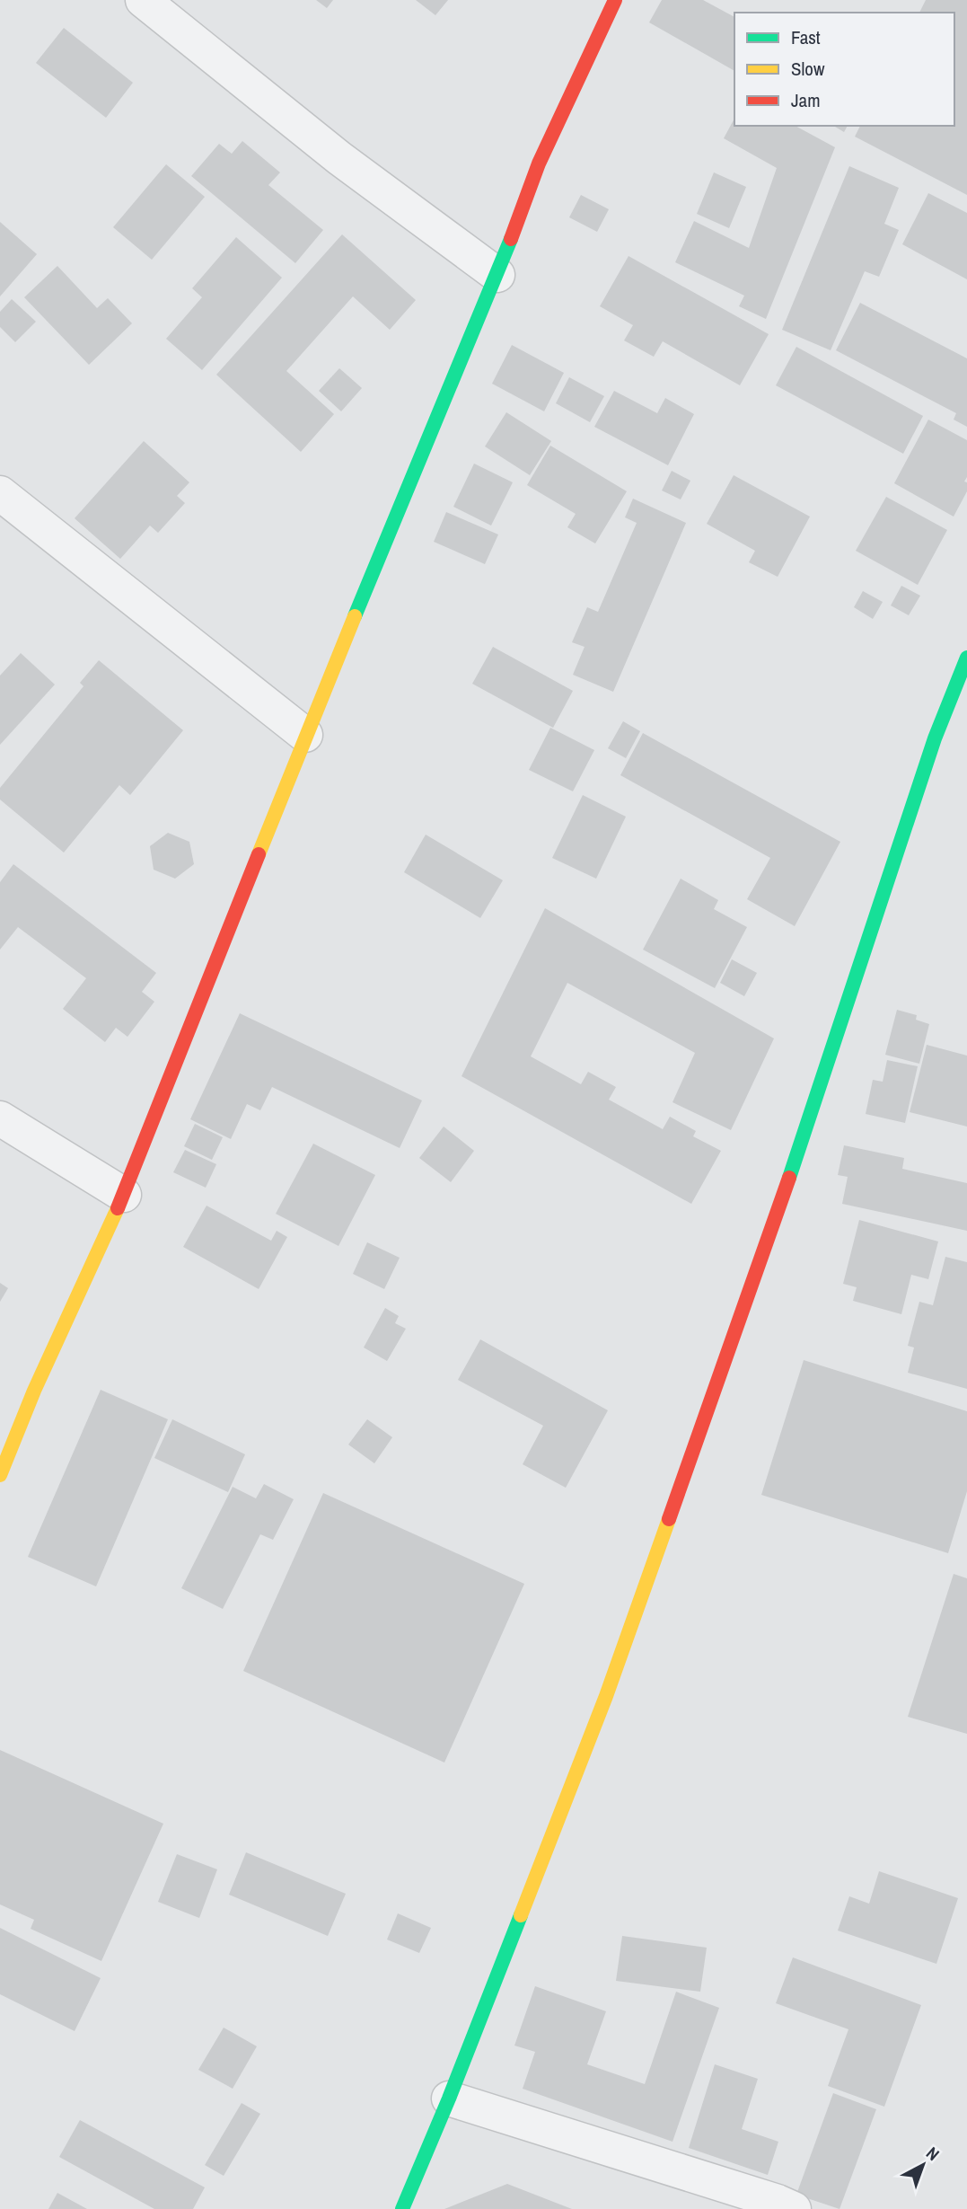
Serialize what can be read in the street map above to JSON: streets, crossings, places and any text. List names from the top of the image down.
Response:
{
  "legend": ["Fast", "Slow", "Jam"],
  "north": "top right"
}
